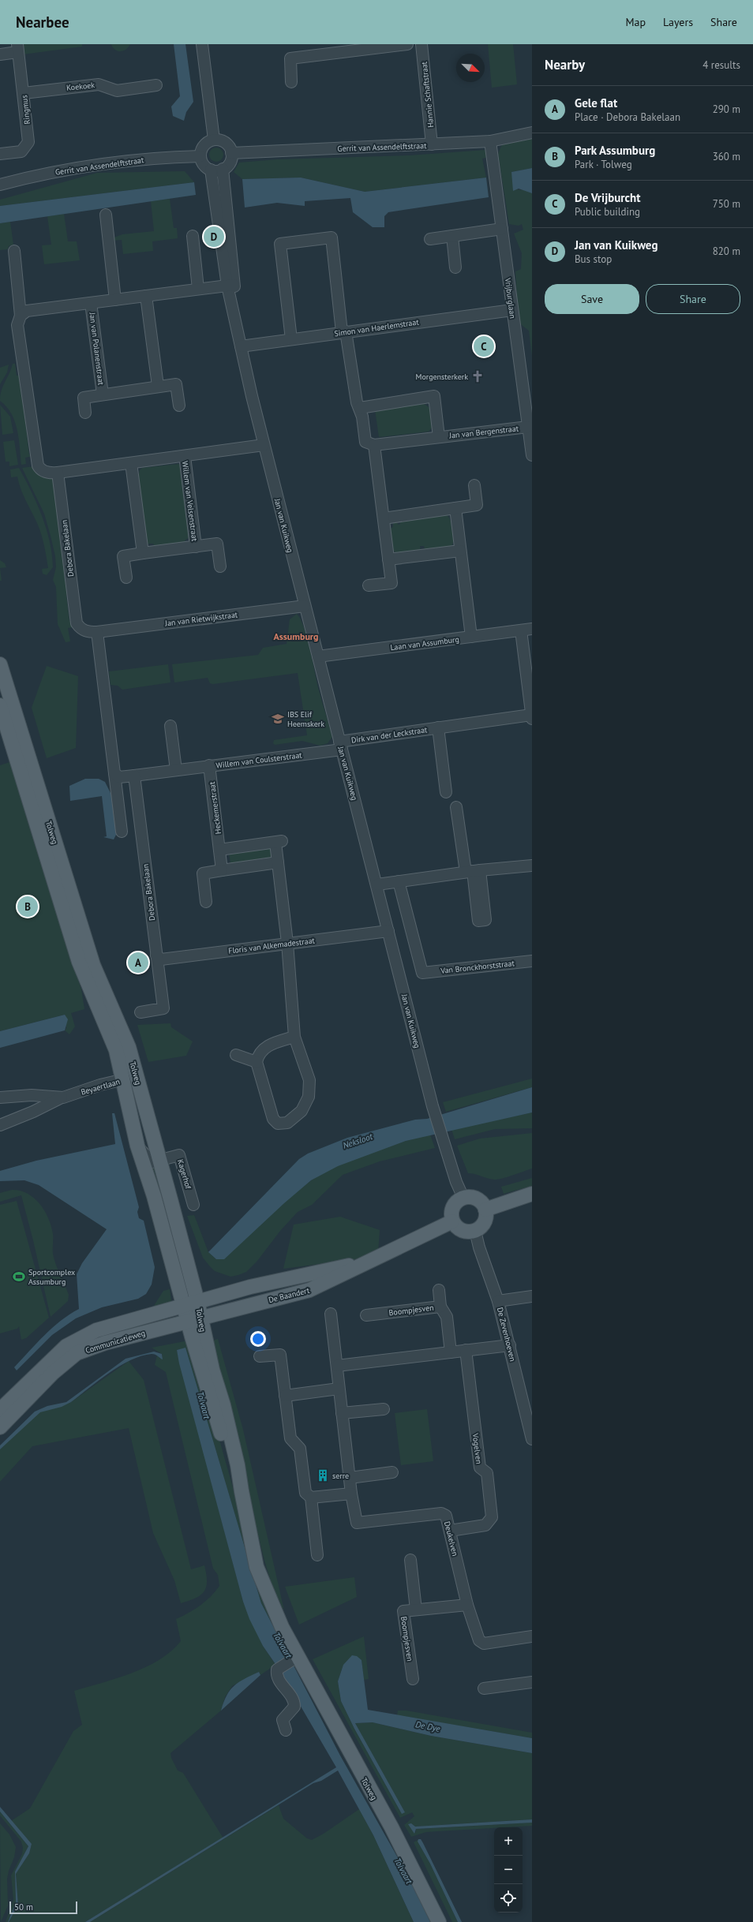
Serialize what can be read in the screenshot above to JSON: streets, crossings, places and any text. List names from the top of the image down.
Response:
{
  "streets": {
    "main road": ["Tolweg", "De Baandert", "Communicatieweg"],
    "street": [
      "Koekoek",
      "Hannie Schaftstraat",
      "Ringmus",
      "Gerrit van Assendelftstraat",
      "Vrijburglaan",
      "Simon van Haerlemstraat",
      "Jan van Polanenstraat",
      "Jan van Bergenstraat",
      "Willem van Velsenstraat",
      "Jan van Kuikweg",
      "Debora Bakelaan",
      "Jan van Rietwijkstraat",
      "Laan van Assumburg",
      "Dirk van der Leckstraat",
      "Willem van Coulsterstraat",
      "Heckemerstraat",
      "Floris van Alkemadestraat",
      "Van Bronckhorststraat",
      "Beyaertlaan",
      "Kagerhof",
      "Boompjesven",
      "De Zevenhoeven",
      "Vogelven",
      "Deukelven"
    ]
  },
  "crossings": [
    ["Koekoek", "Ringmus"],
    ["Hannie Schaftstraat", "Gerrit van Assendelftstraat"],
    ["Gerrit van Assendelftstraat", "Vrijburglaan"],
    ["Gerrit van Assendelftstraat", "Jan van Kuikweg"],
    ["Vrijburglaan", "Simon van Haerlemstraat"],
    ["Vrijburglaan", "Jan van Bergenstraat"],
    ["Simon van Haerlemstraat", "Jan van Kuikweg"],
    ["Jan van Polanenstraat", "Jan van Kuikweg"],
    ["Willem van Velsenstraat", "Jan van Kuikweg"],
    ["Willem van Velsenstraat", "Debora Bakelaan"],
    ["Jan van Kuikweg", "Jan van Rietwijkstraat"],
    ["Jan van Kuikweg", "Laan van Assumburg"],
    ["Jan van Kuikweg", "Dirk van der Leckstraat"],
    ["Jan van Kuikweg", "Willem van Coulsterstraat"],
    ["Jan van Kuikweg", "Floris van Alkemadestraat"],
    ["Jan van Kuikweg", "De Baandert"],
    ["Jan van Kuikweg", "De Zevenhoeven"],
    ["Debora Bakelaan", "Jan van Rietwijkstraat"],
    ["Debora Bakelaan", "Willem van Coulsterstraat"],
    ["Debora Bakelaan", "Floris van Alkemadestraat"],
    ["Dirk van der Leckstraat", "Willem van Coulsterstraat"],
    ["Willem van Coulsterstraat", "Heckemerstraat"],
    ["Tolweg", "Beyaertlaan"],
    ["Tolweg", "Kagerhof"],
    ["Tolweg", "De Baandert"],
    ["Tolweg", "Communicatieweg"],
    ["De Baandert", "De Zevenhoeven"],
    ["De Baandert", "Communicatieweg"],
    ["Boompjesven", "Deukelven"],
    ["Vogelven", "Deukelven"]
  ],
  "districts": ["Assumburg"],
  "water": ["Neksloot", "Tolvaart", "De Dye"],
  "places": {
    "church": ["Morgensterkerk"],
    "school or university": ["IBS Elif Heemskerk"],
    "sports": ["Sportcomplex Assumburg"],
    "building": ["serre"]
  },
  "scale_bar": "50 m",
  "north": "bottom right",
  "page": {
    "header": "Nearbee",
    "nav": ["Map", "Layers", "Share"],
    "heading": ["Nearby", "4 results"],
    "list": [
      {
        "mark": "A",
        "name": "Gele flat",
        "note": "Place · Debora Bakelaan",
        "value": "290 m"
      },
      {
        "mark": "B",
        "name": "Park Assumburg",
        "note": "Park · Tolweg",
        "value": "360 m"
      },
      {
        "mark": "C",
        "name": "De Vrijburcht",
        "note": "Public building",
        "value": "750 m"
      },
      {
        "mark": "D",
        "name": "Jan van Kuikweg",
        "note": "Bus stop",
        "value": "820 m"
      }
    ],
    "pins": [
      "D",
      "C",
      "B",
      "A"
    ],
    "buttons": ["Save", "Share"],
    "map_buttons": ["+", "−"],
    "scale": "50 m"
  }
}
